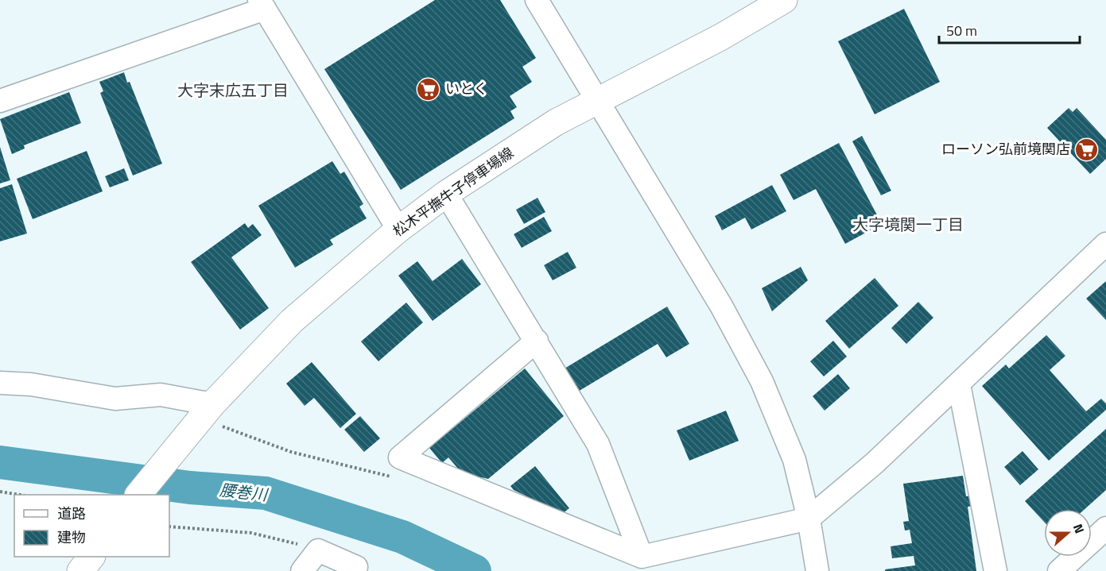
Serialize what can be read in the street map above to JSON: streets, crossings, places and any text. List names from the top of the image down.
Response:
{
  "streets": {
    "main road": ["松木平撫牛子停車場線"]
  },
  "districts": ["大字末広五丁目", "大字境関一丁目"],
  "water": ["腰巻川"],
  "places": {
    "supermarket": ["いとく", "ローソン弘前境関店"]
  },
  "legend": ["道路", "建物"],
  "scale_bar": "50 m",
  "north": "right"
}
